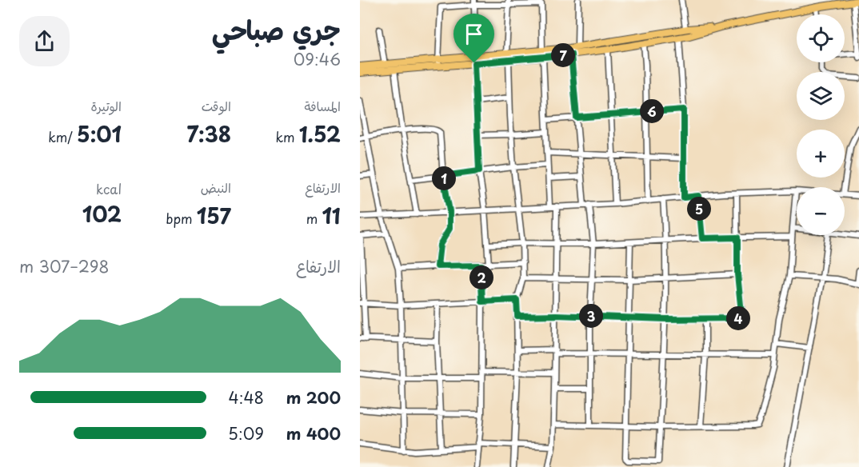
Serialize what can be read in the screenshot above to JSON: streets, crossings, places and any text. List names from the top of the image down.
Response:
{
  "page": {
    "heading": ["جري صباحي", "09:46"],
    "map_buttons": ["+", "−"],
    "pins": [
      "7",
      "6",
      "1",
      "5",
      "2",
      "3",
      "4"
    ],
    "stats": [
      ["المسافة", "1.52 km"],
      ["الوقت", "7:38"],
      ["الوتيرة", "5:01 /km"],
      ["الارتفاع", "11 m"],
      ["النبض", "157 bpm"],
      ["kcal", "102"]
    ],
    "chart": ["الارتفاع", "298–307 m"],
    "list": [
      {
        "name": "200 m",
        "note": "4:48"
      },
      {
        "name": "400 m",
        "note": "5:09"
      }
    ]
  }
}
